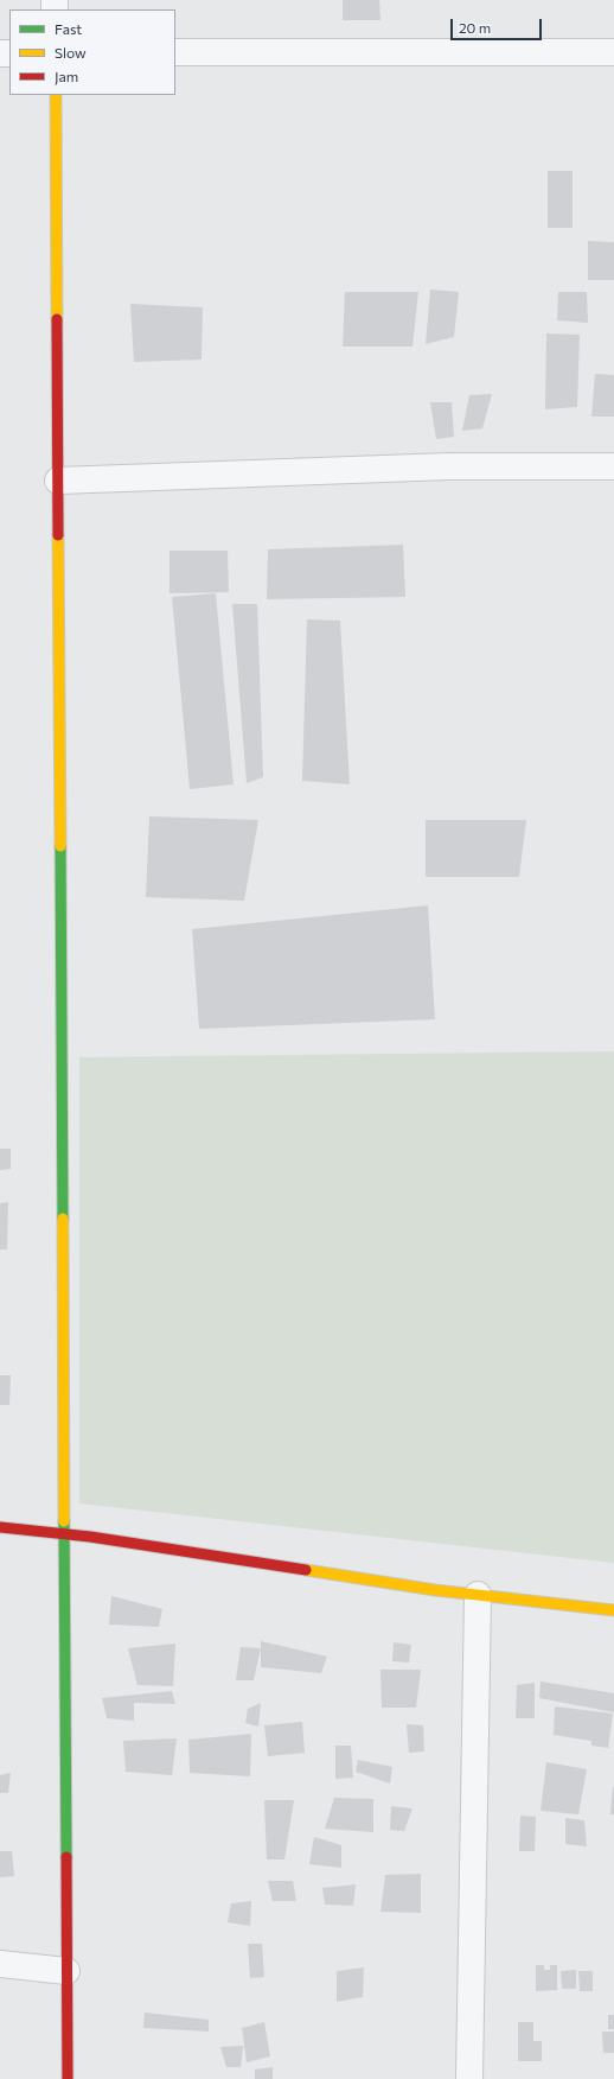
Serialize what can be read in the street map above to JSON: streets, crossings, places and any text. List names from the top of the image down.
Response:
{
  "legend": ["Fast", "Slow", "Jam"],
  "scale_bar": "20 m"
}
